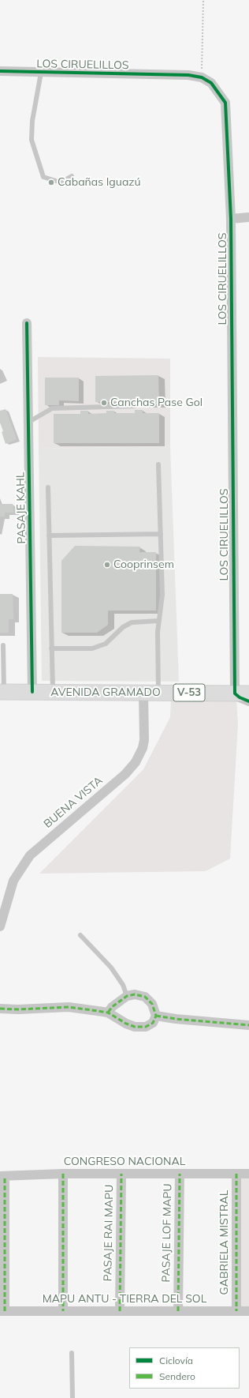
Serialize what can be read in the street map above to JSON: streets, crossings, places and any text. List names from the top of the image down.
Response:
{
  "streets": {
    "main road": ["AVENIDA GRAMADO", "V-53"],
    "street": [
      "LOS CIRUELILLOS",
      "PASAJE KAHL",
      "BUENA VISTA",
      "CONGRESO NACIONAL",
      "PASAJE RAI MAPU",
      "PASAJE LOF MAPU",
      "GABRIELA MISTRAL",
      "MAPU ANTU - TIERRA DEL SOL"
    ]
  },
  "crossings": [
    ["LOS CIRUELILLOS", "AVENIDA GRAMADO"],
    ["PASAJE KAHL", "AVENIDA GRAMADO"],
    ["AVENIDA GRAMADO", "BUENA VISTA"],
    ["CONGRESO NACIONAL", "PASAJE RAI MAPU"],
    ["CONGRESO NACIONAL", "PASAJE LOF MAPU"],
    ["CONGRESO NACIONAL", "GABRIELA MISTRAL"],
    ["PASAJE RAI MAPU", "MAPU ANTU - TIERRA DEL SOL"],
    ["PASAJE LOF MAPU", "MAPU ANTU - TIERRA DEL SOL"],
    ["GABRIELA MISTRAL", "MAPU ANTU - TIERRA DEL SOL"]
  ],
  "places": ["Cabañas Iguazú", "Canchas Pase Gol", "Cooprinsem"],
  "legend": ["Ciclovía", "Sendero"]
}
